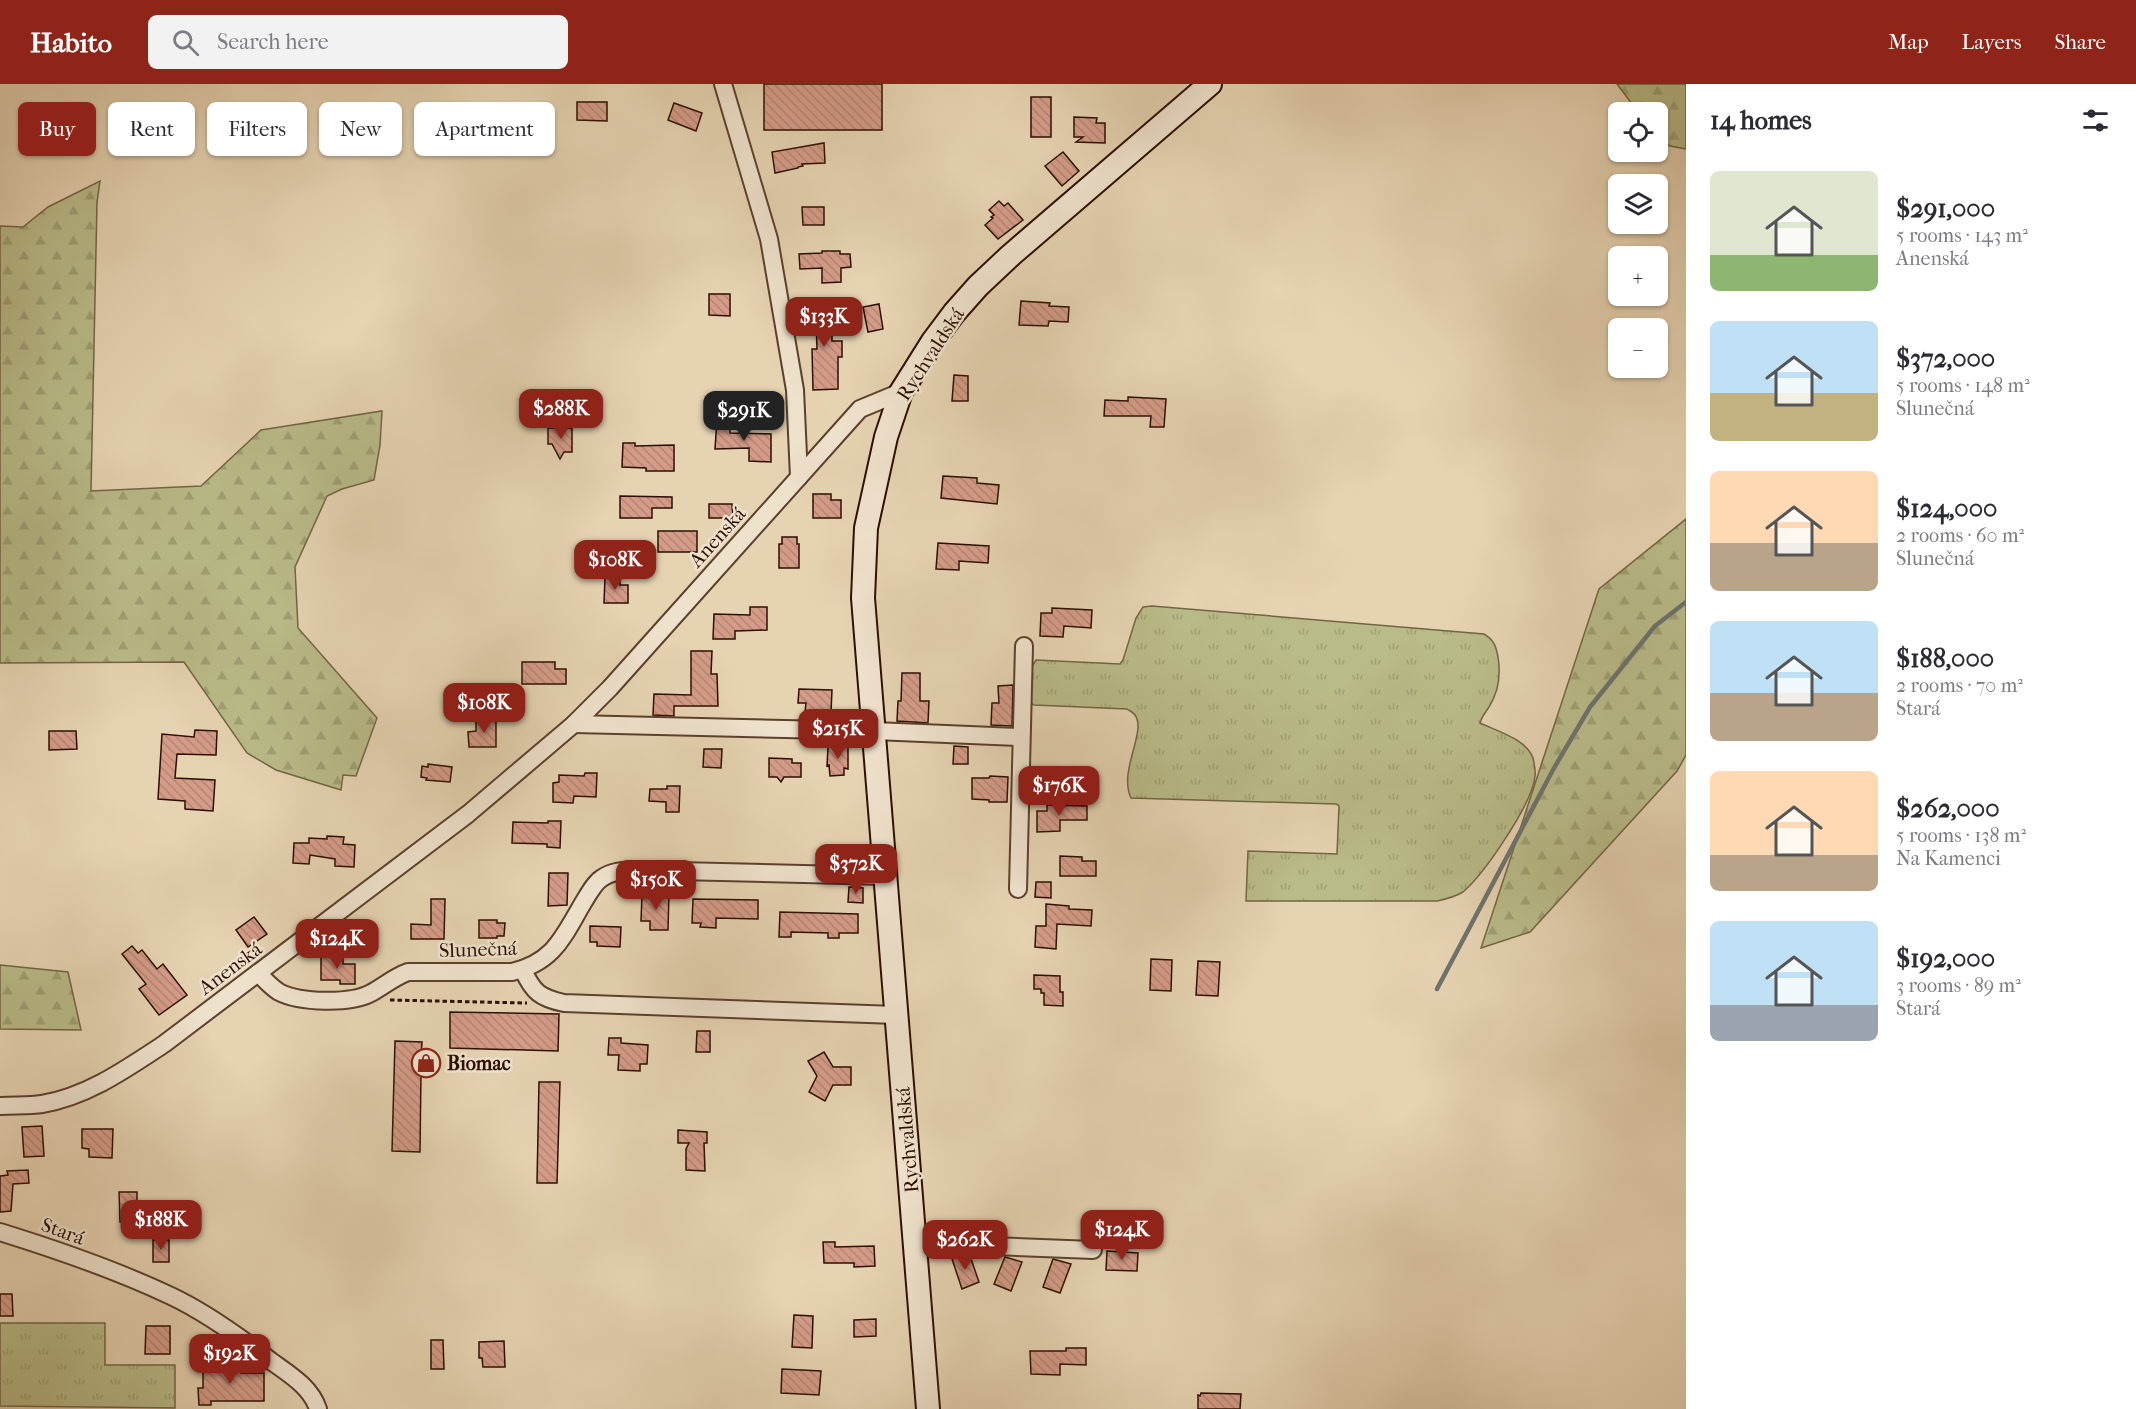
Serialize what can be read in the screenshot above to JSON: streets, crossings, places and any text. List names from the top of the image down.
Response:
{
  "streets": {
    "street": [
      "Rychvaldská",
      "Anenská",
      "Slunečná",
      "Stará"
    ]
  },
  "crossings": [
    ["Rychvaldská", "Anenská"],
    ["Rychvaldská", "Slunečná"],
    ["Anenská", "Slunečná"]
  ],
  "places": {
    "shop": ["Biomac"]
  },
  "page": {
    "header": "Habito",
    "search": "Search here",
    "nav": ["Map", "Layers", "Share"],
    "heading": "14 homes",
    "map_buttons": ["+", "−"],
    "chip": [
      "Buy",
      "Rent",
      "Filters",
      "New",
      "Apartment"
    ],
    "list": [
      {
        "name": "$291,000",
        "note": "5 rooms · 143 m² · Anenská"
      },
      {
        "name": "$372,000",
        "note": "5 rooms · 148 m² · Slunečná"
      },
      {
        "name": "$124,000",
        "note": "2 rooms · 60 m² · Slunečná"
      },
      {
        "name": "$188,000",
        "note": "2 rooms · 70 m² · Stará"
      },
      {
        "name": "$262,000",
        "note": "5 rooms · 138 m² · Na Kamenci"
      },
      {
        "name": "$192,000",
        "note": "3 rooms · 89 m² · Stará"
      }
    ],
    "price": [
      "$133K",
      "$288K",
      "$291K",
      "$108K",
      "$108K",
      "$215K",
      "$176K",
      "$372K",
      "$150K",
      "$124K",
      "$188K",
      "$124K",
      "$262K",
      "$192K"
    ]
  }
}
